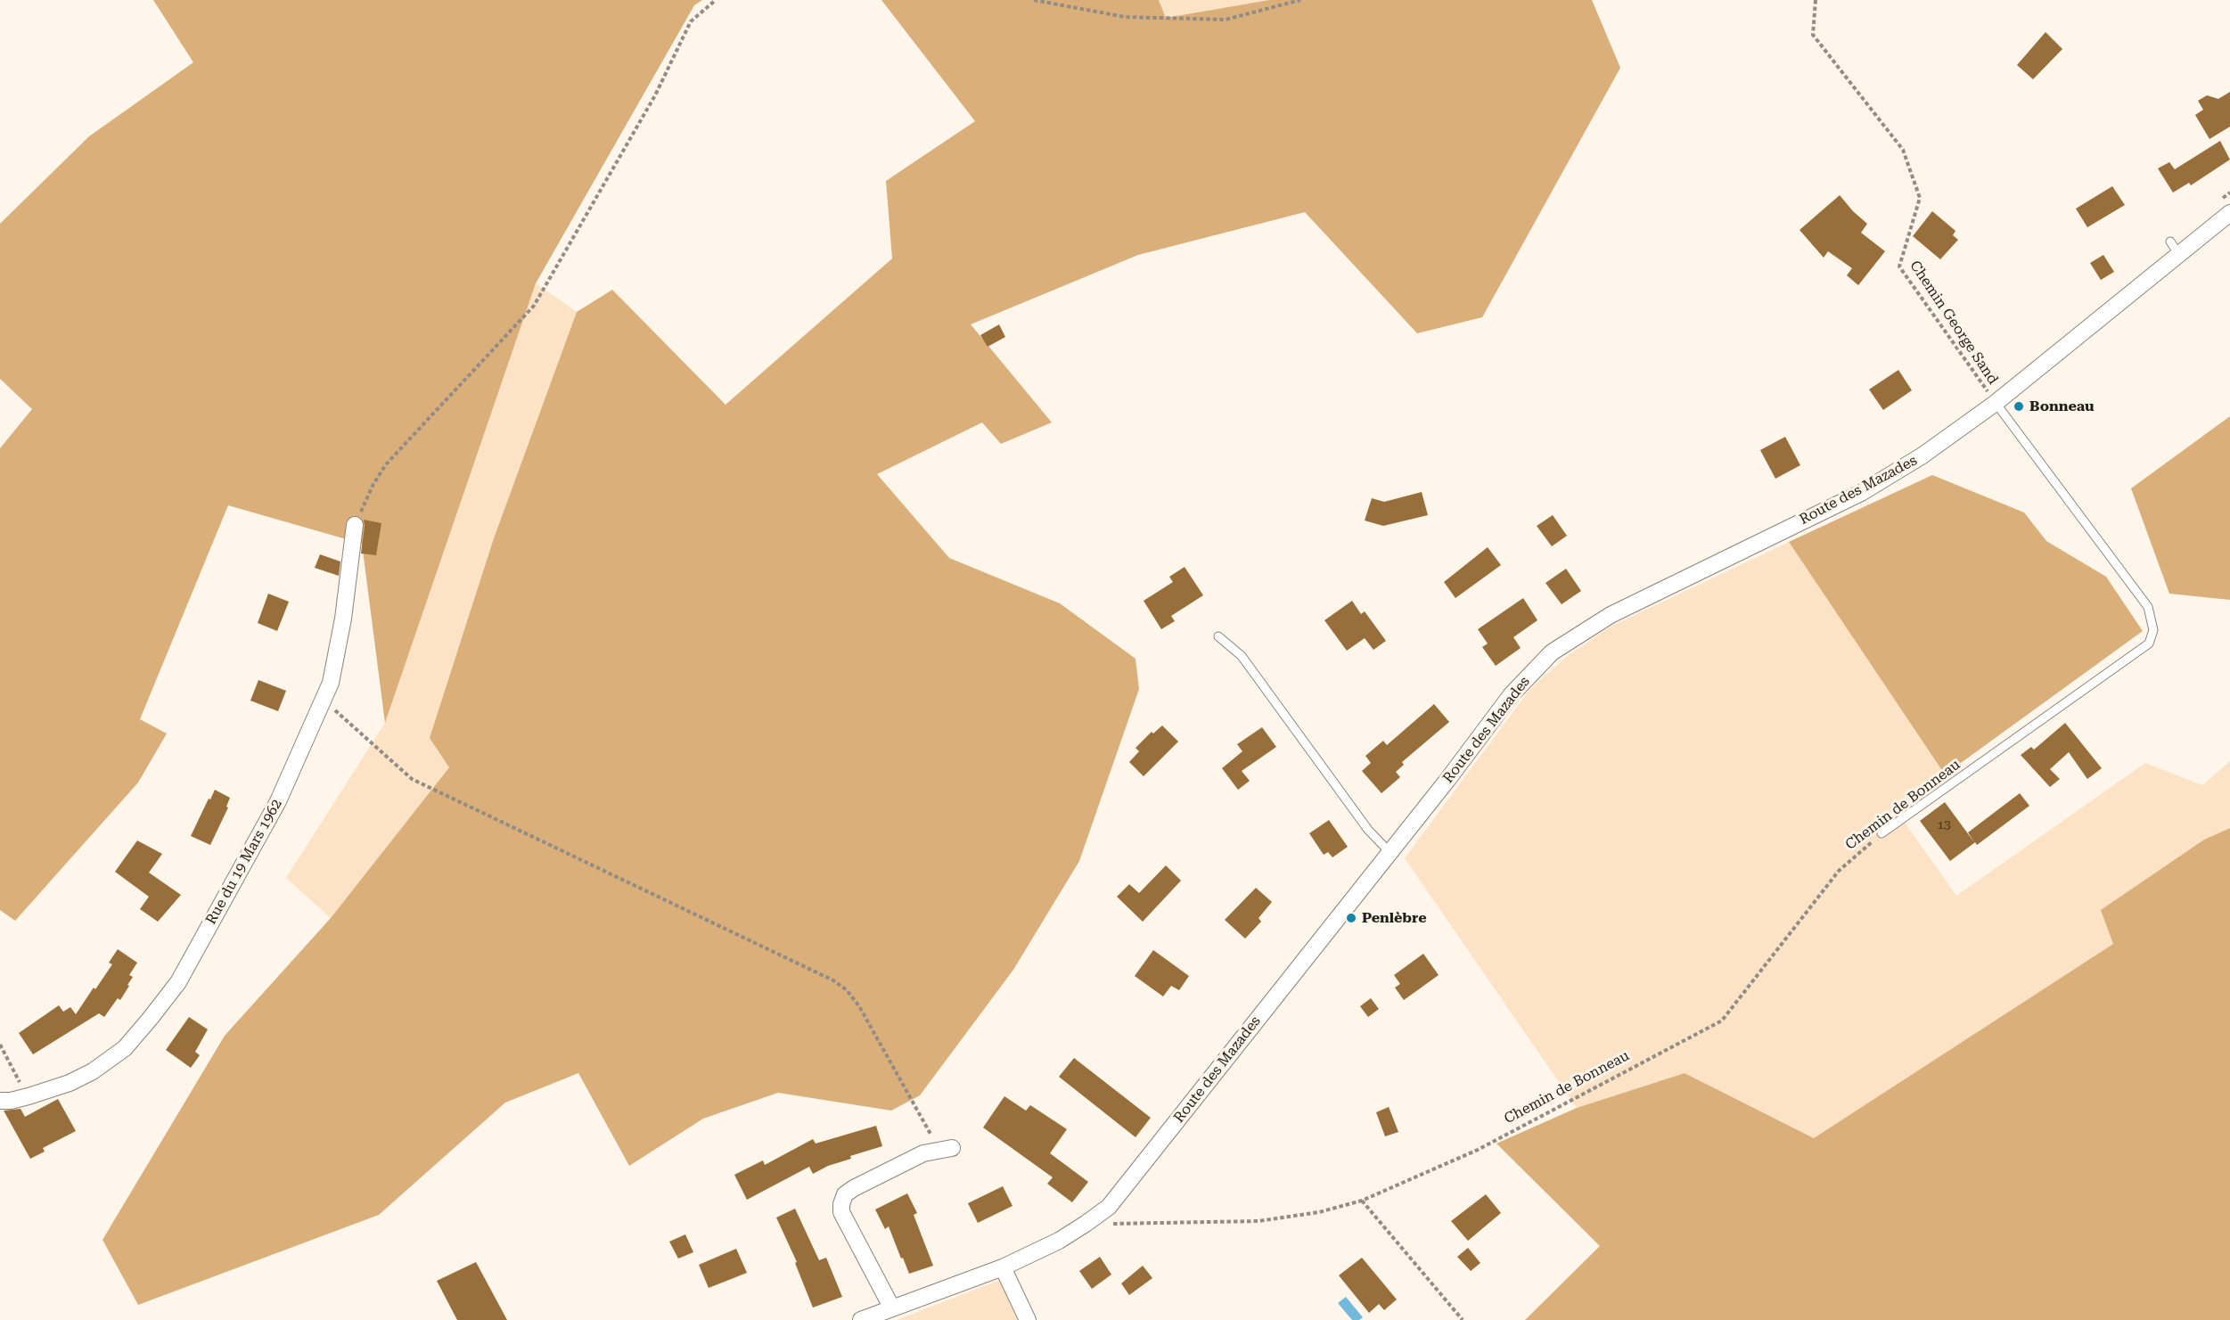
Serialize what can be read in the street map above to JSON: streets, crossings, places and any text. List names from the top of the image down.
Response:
{
  "streets": {
    "street": ["Route des Mazades", "Rue du 19 Mars 1962"],
    "lane": ["Chemin de Bonneau"],
    "path": ["Chemin George Sand"]
  },
  "crossings": [
    ["Chemin George Sand", "Route des Mazades"],
    ["Chemin George Sand", "Chemin de Bonneau"],
    ["Route des Mazades", "Chemin de Bonneau"]
  ],
  "places": ["Bonneau", "Penlèbre"],
  "house_numbers": ["13"]
}
